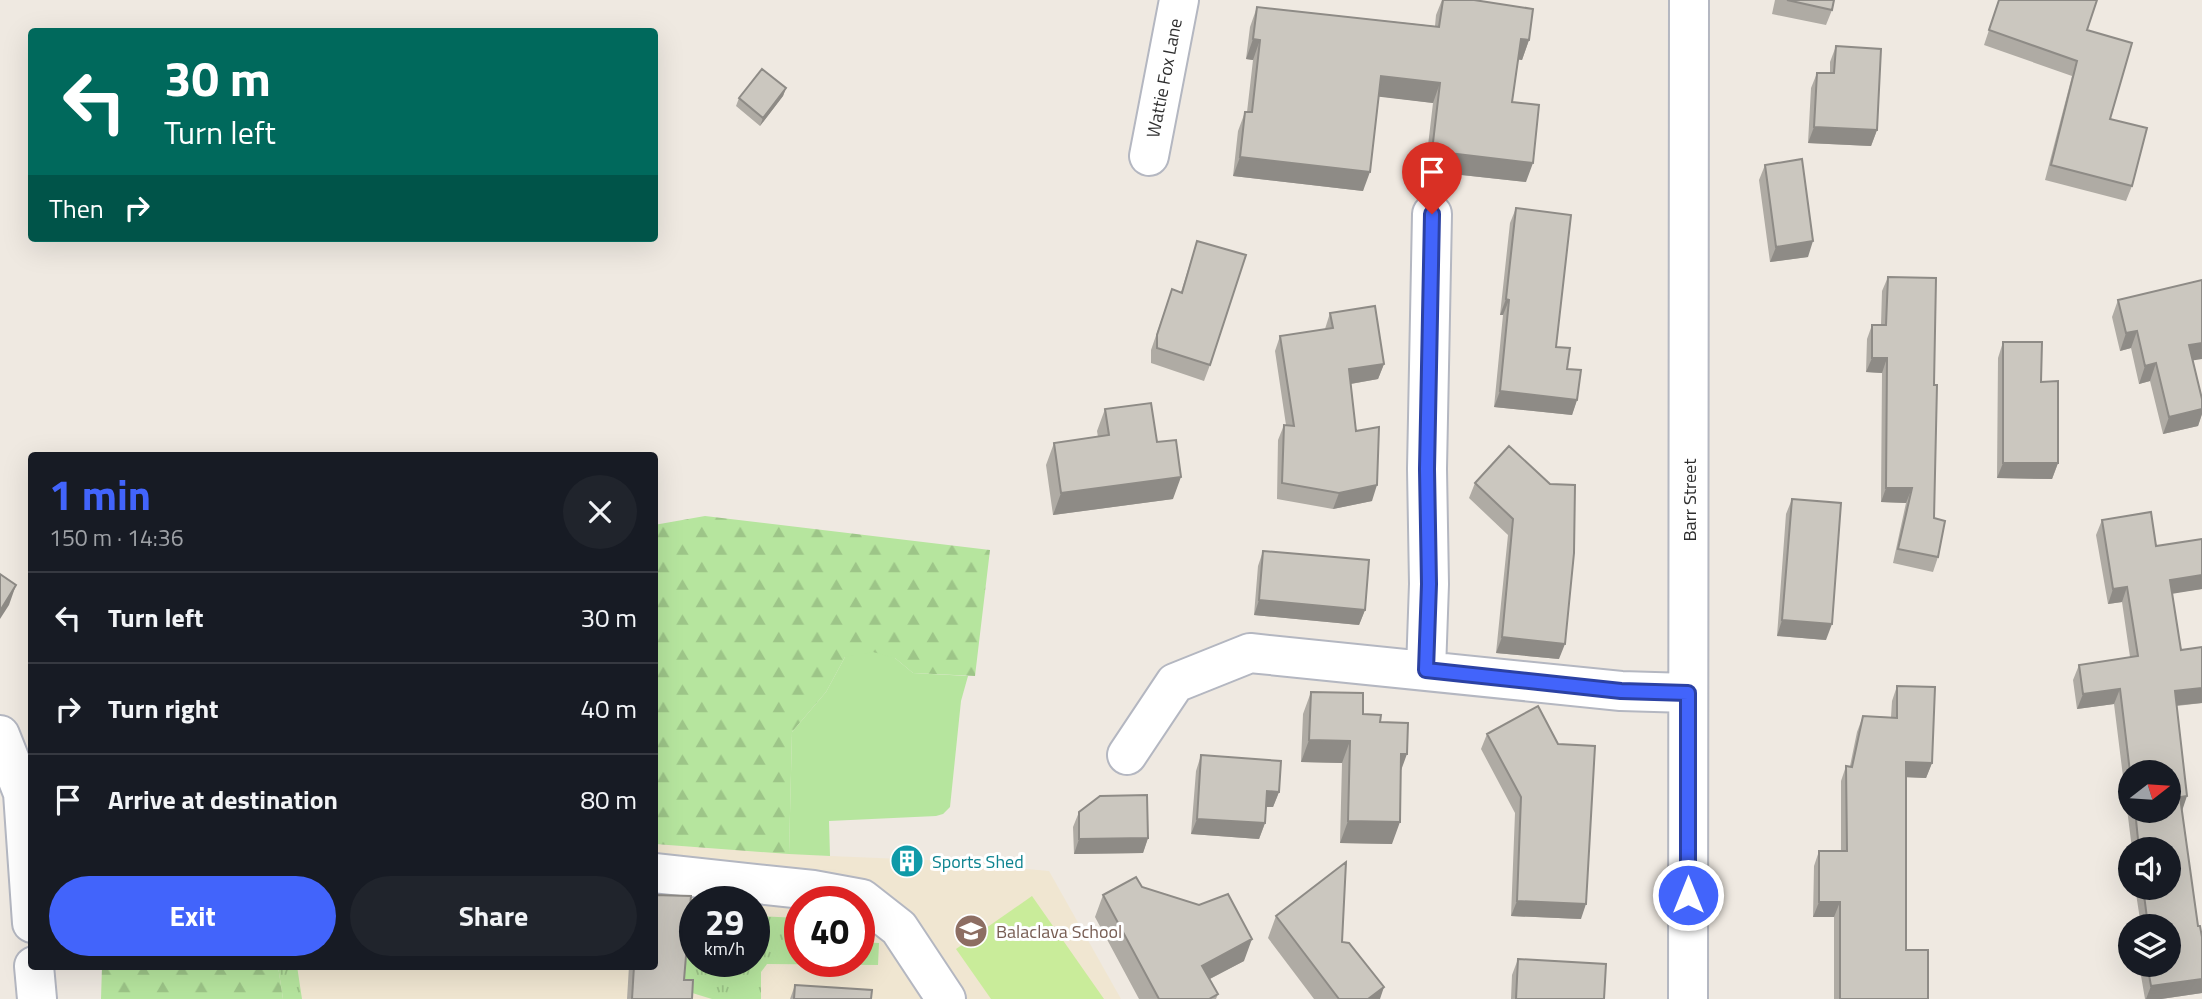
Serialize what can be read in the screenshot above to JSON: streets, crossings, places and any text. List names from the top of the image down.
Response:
{
  "streets": {
    "street": ["Wattie Fox Lane", "Barr Street"]
  },
  "places": {
    "building": ["Sports Shed"],
    "school or university": ["Balaclava School"]
  },
  "north": "right",
  "page": {
    "turn": ["30 m", "Turn left"],
    "then": "Then",
    "heading": ["1 min", "150 m · 14:36"],
    "list": [
      {
        "name": "Turn left",
        "value": "30 m"
      },
      {
        "name": "Turn right",
        "value": "40 m"
      },
      {
        "name": "Arrive at destination",
        "value": "80 m"
      }
    ],
    "buttons": ["Exit", "Share"],
    "speed": "29 km/h",
    "limit": "40"
  }
}
